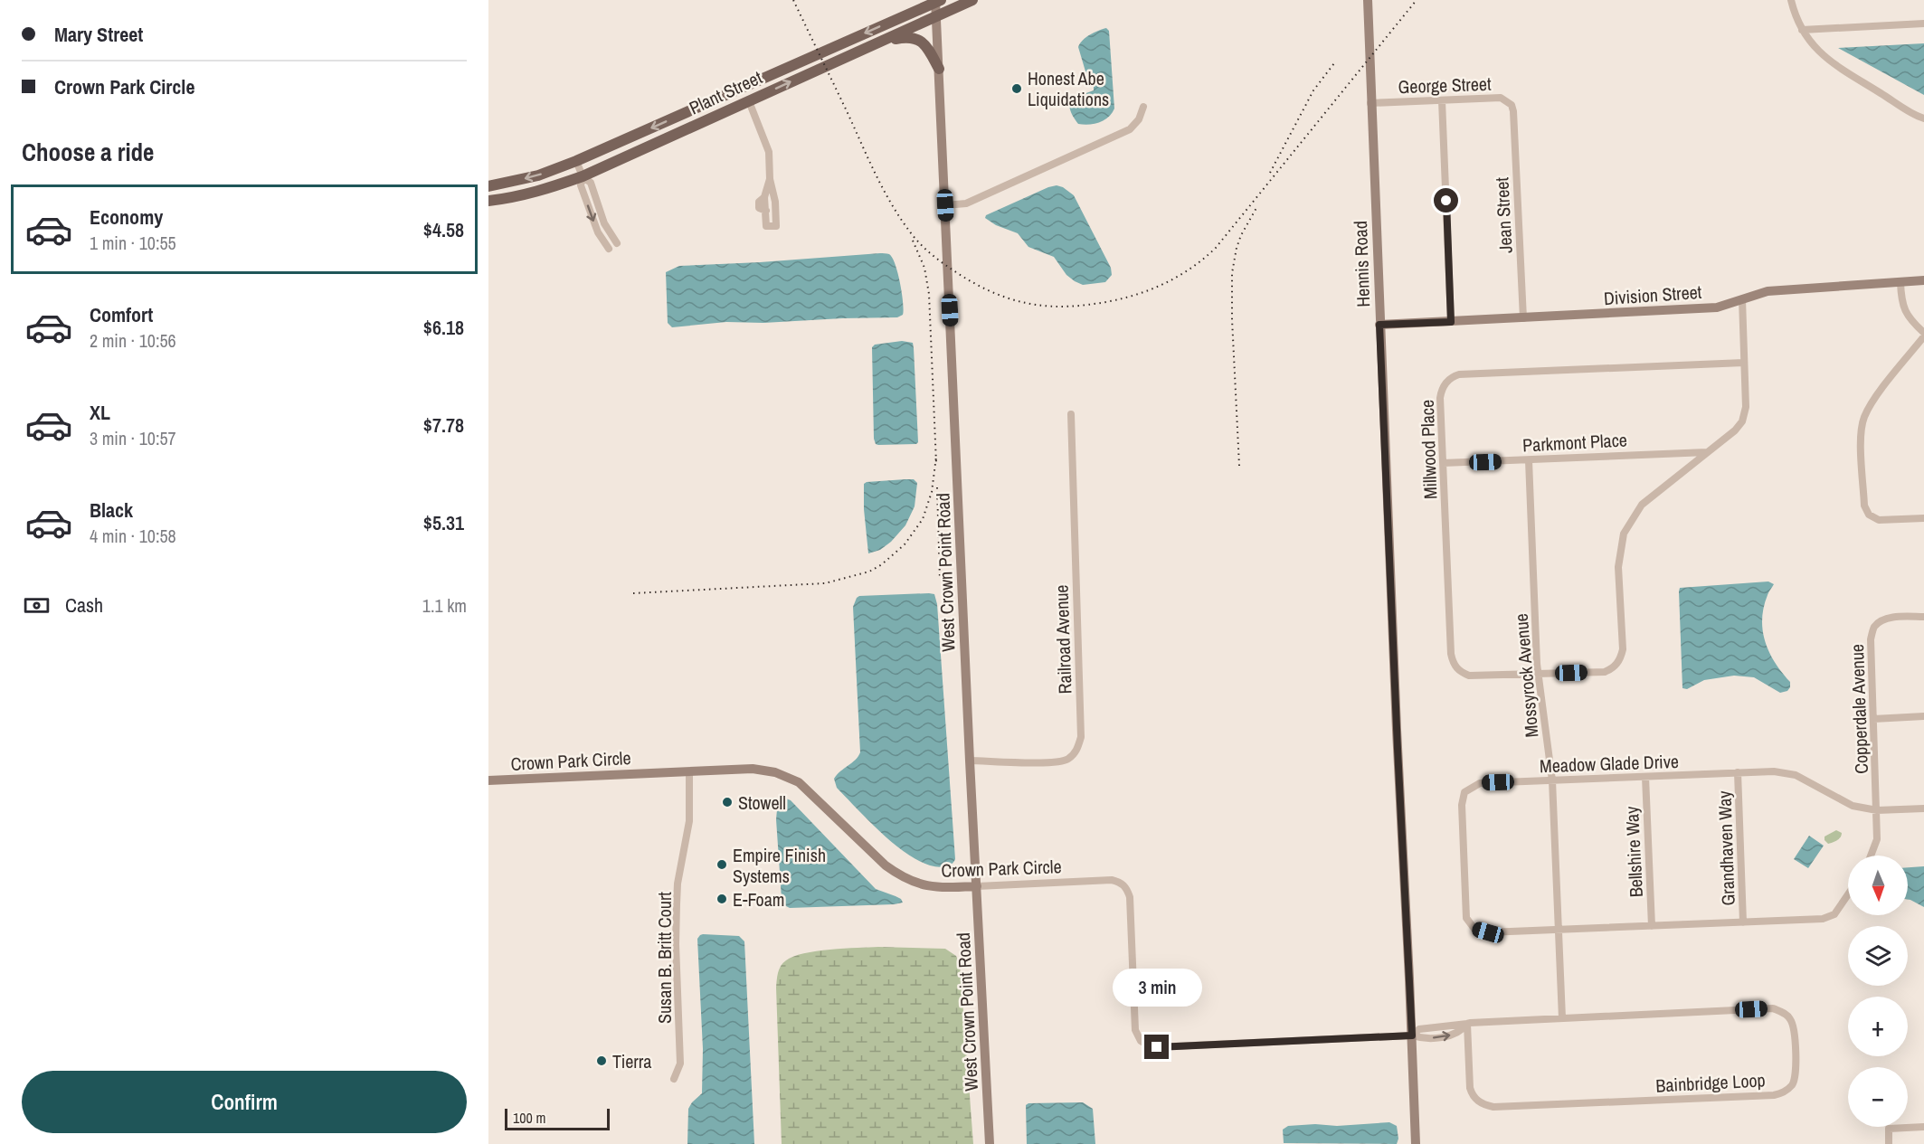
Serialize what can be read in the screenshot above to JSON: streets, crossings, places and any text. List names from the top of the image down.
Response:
{
  "streets": {
    "main road": ["Plant Street"],
    "street": [
      "George Street",
      "Jean Street",
      "Hennis Road",
      "Division Street",
      "Parkmont Place",
      "Millwood Place",
      "West Crown Point Road",
      "Railroad Avenue",
      "Mossyrock Avenue",
      "Copperdale Avenue",
      "Crown Park Circle",
      "Meadow Glade Drive",
      "Grandhaven Way",
      "Bellshire Way",
      "Susan B. Britt Court",
      "Bainbridge Loop"
    ]
  },
  "crossings": [
    ["George Street", "Jean Street"],
    ["George Street", "Hennis Road"],
    ["Plant Street", "West Crown Point Road"],
    ["Jean Street", "Division Street"],
    ["Hennis Road", "Division Street"],
    ["Hennis Road", "Crown Park Circle"],
    ["Hennis Road", "Bainbridge Loop"],
    ["Parkmont Place", "Millwood Place"],
    ["Parkmont Place", "Mossyrock Avenue"],
    ["Millwood Place", "Mossyrock Avenue"],
    ["West Crown Point Road", "Railroad Avenue"],
    ["West Crown Point Road", "Crown Park Circle"],
    ["Mossyrock Avenue", "Meadow Glade Drive"],
    ["Mossyrock Avenue", "Bainbridge Loop"],
    ["Copperdale Avenue", "Meadow Glade Drive"],
    ["Crown Park Circle", "Susan B. Britt Court"],
    ["Crown Park Circle", "Bainbridge Loop"],
    ["Meadow Glade Drive", "Grandhaven Way"],
    ["Meadow Glade Drive", "Bellshire Way"]
  ],
  "places": [
    "Honest Abe Liquidations",
    "Stowell",
    "Empire Finish Systems",
    "E-Foam",
    "Tierra"
  ],
  "scale_bar": "100 m",
  "north": "bottom",
  "page": {
    "banner": ["Mary Street", "Crown Park Circle"],
    "heading": "Choose a ride",
    "list": [
      {
        "name": "Economy",
        "note": "1 min · 10:55",
        "value": "$4.58"
      },
      {
        "name": "Comfort",
        "note": "2 min · 10:56",
        "value": "$6.18"
      },
      {
        "name": "XL",
        "note": "3 min · 10:57",
        "value": "$7.78"
      },
      {
        "name": "Black",
        "note": "4 min · 10:58",
        "value": "$5.31"
      }
    ],
    "pay": ["Cash", "1.1 km"],
    "map_buttons": ["+", "−"],
    "bubble": "3 min",
    "buttons": "Confirm",
    "scale": "100 m"
  }
}
